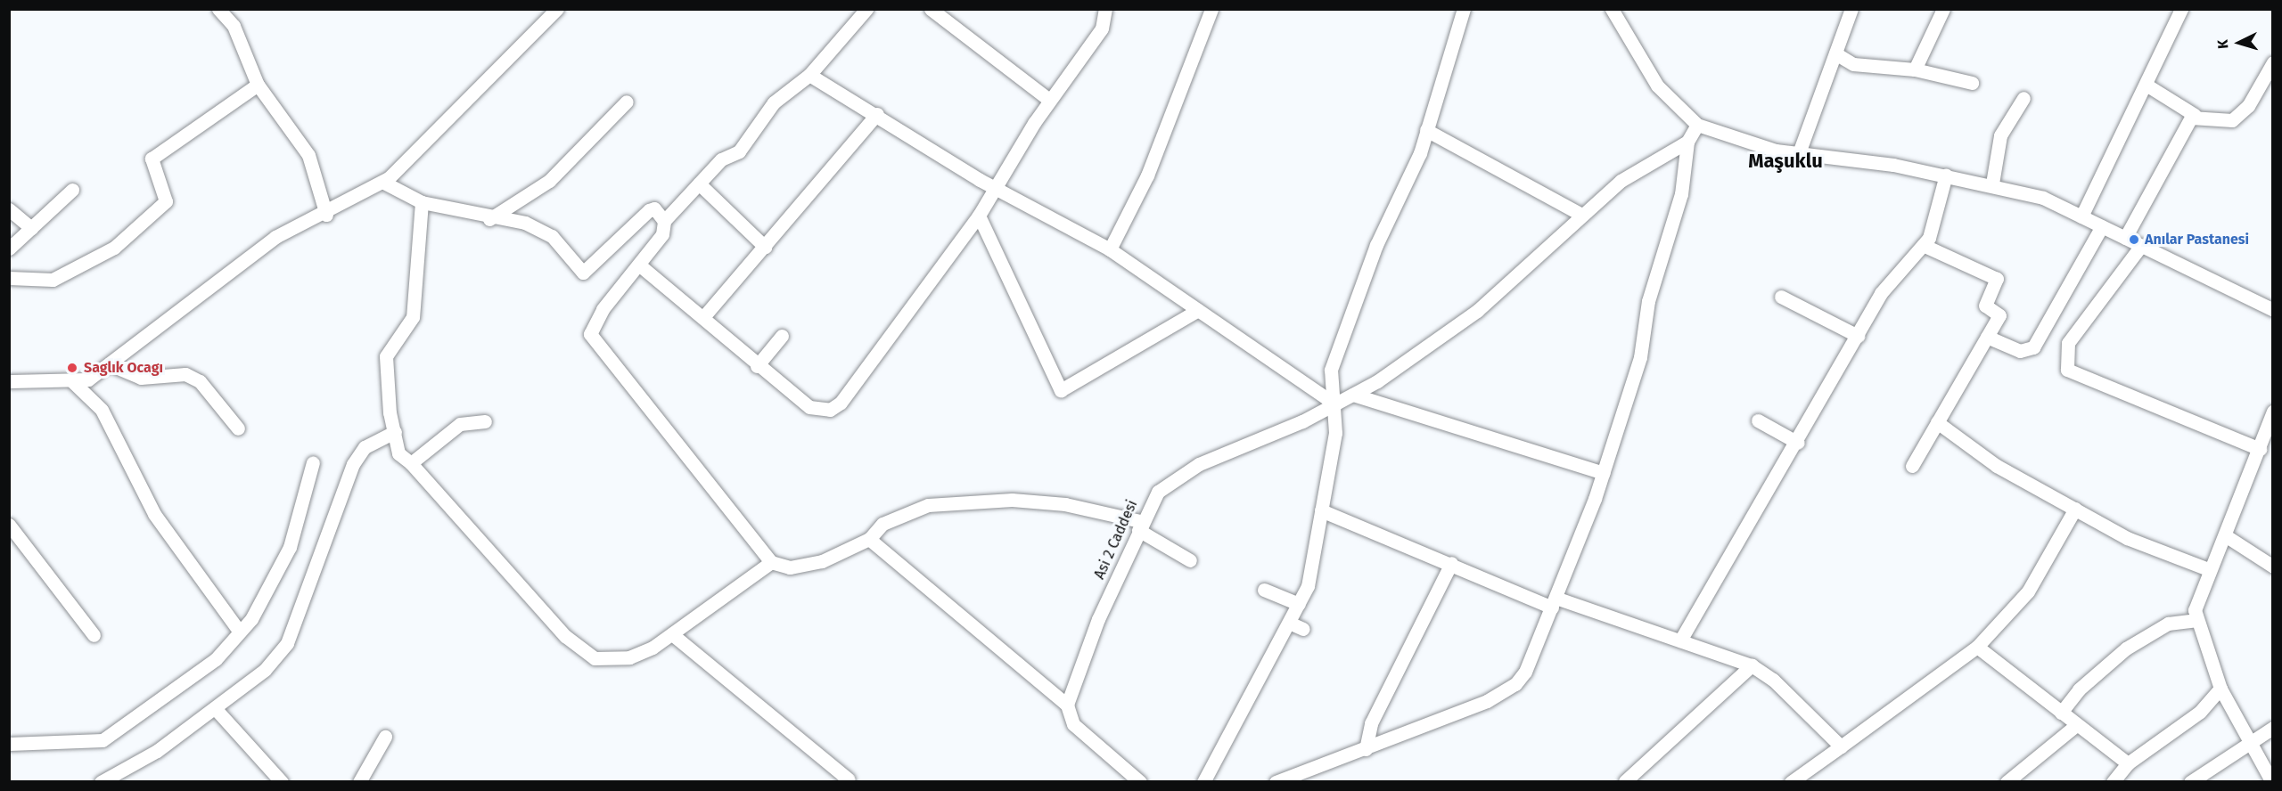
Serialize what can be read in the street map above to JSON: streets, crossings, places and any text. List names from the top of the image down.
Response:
{
  "streets": {
    "street": ["Asi 2 Caddesi"]
  },
  "districts": ["Maşuklu"],
  "places": ["Anılar Pastanesi", "Saglık Ocagı"],
  "north": "left"
}
